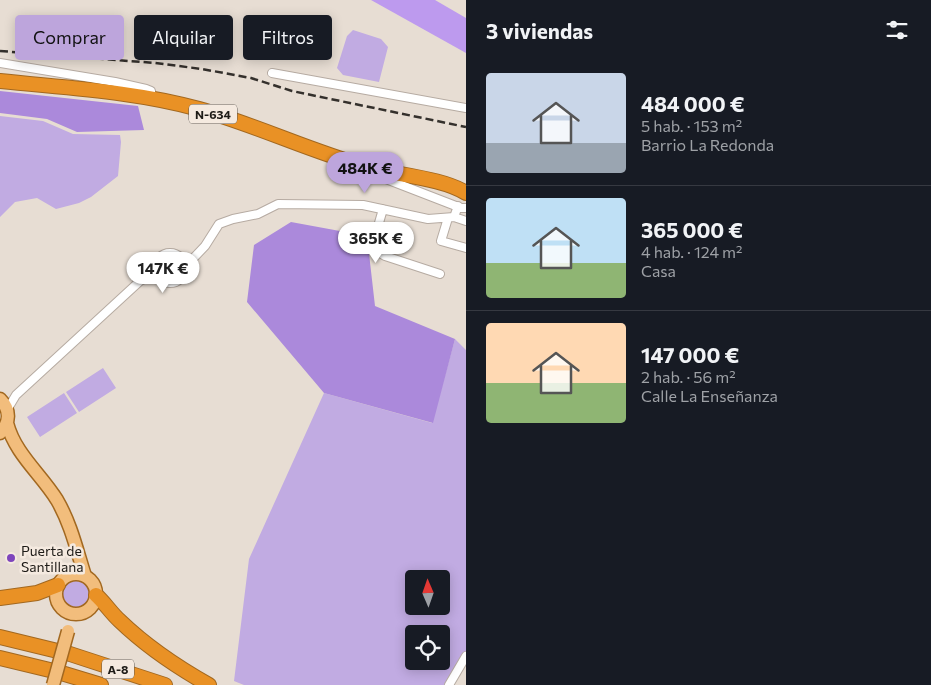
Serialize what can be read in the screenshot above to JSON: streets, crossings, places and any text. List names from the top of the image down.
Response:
{
  "streets": {
    "highway": ["N-634", "A-8"]
  },
  "places": ["Puerta de Santillana"],
  "north": "top",
  "page": {
    "heading": "3 viviendas",
    "chip": ["Comprar", "Alquilar", "Filtros"],
    "list": [
      {
        "name": "484 000 €",
        "note": "5 hab. · 153 m² · Barrio La Redonda"
      },
      {
        "name": "365 000 €",
        "note": "4 hab. · 124 m² · Casa"
      },
      {
        "name": "147 000 €",
        "note": "2 hab. · 56 m² · Calle La Enseñanza"
      }
    ],
    "price": ["484K €", "365K €", "147K €"]
  }
}
